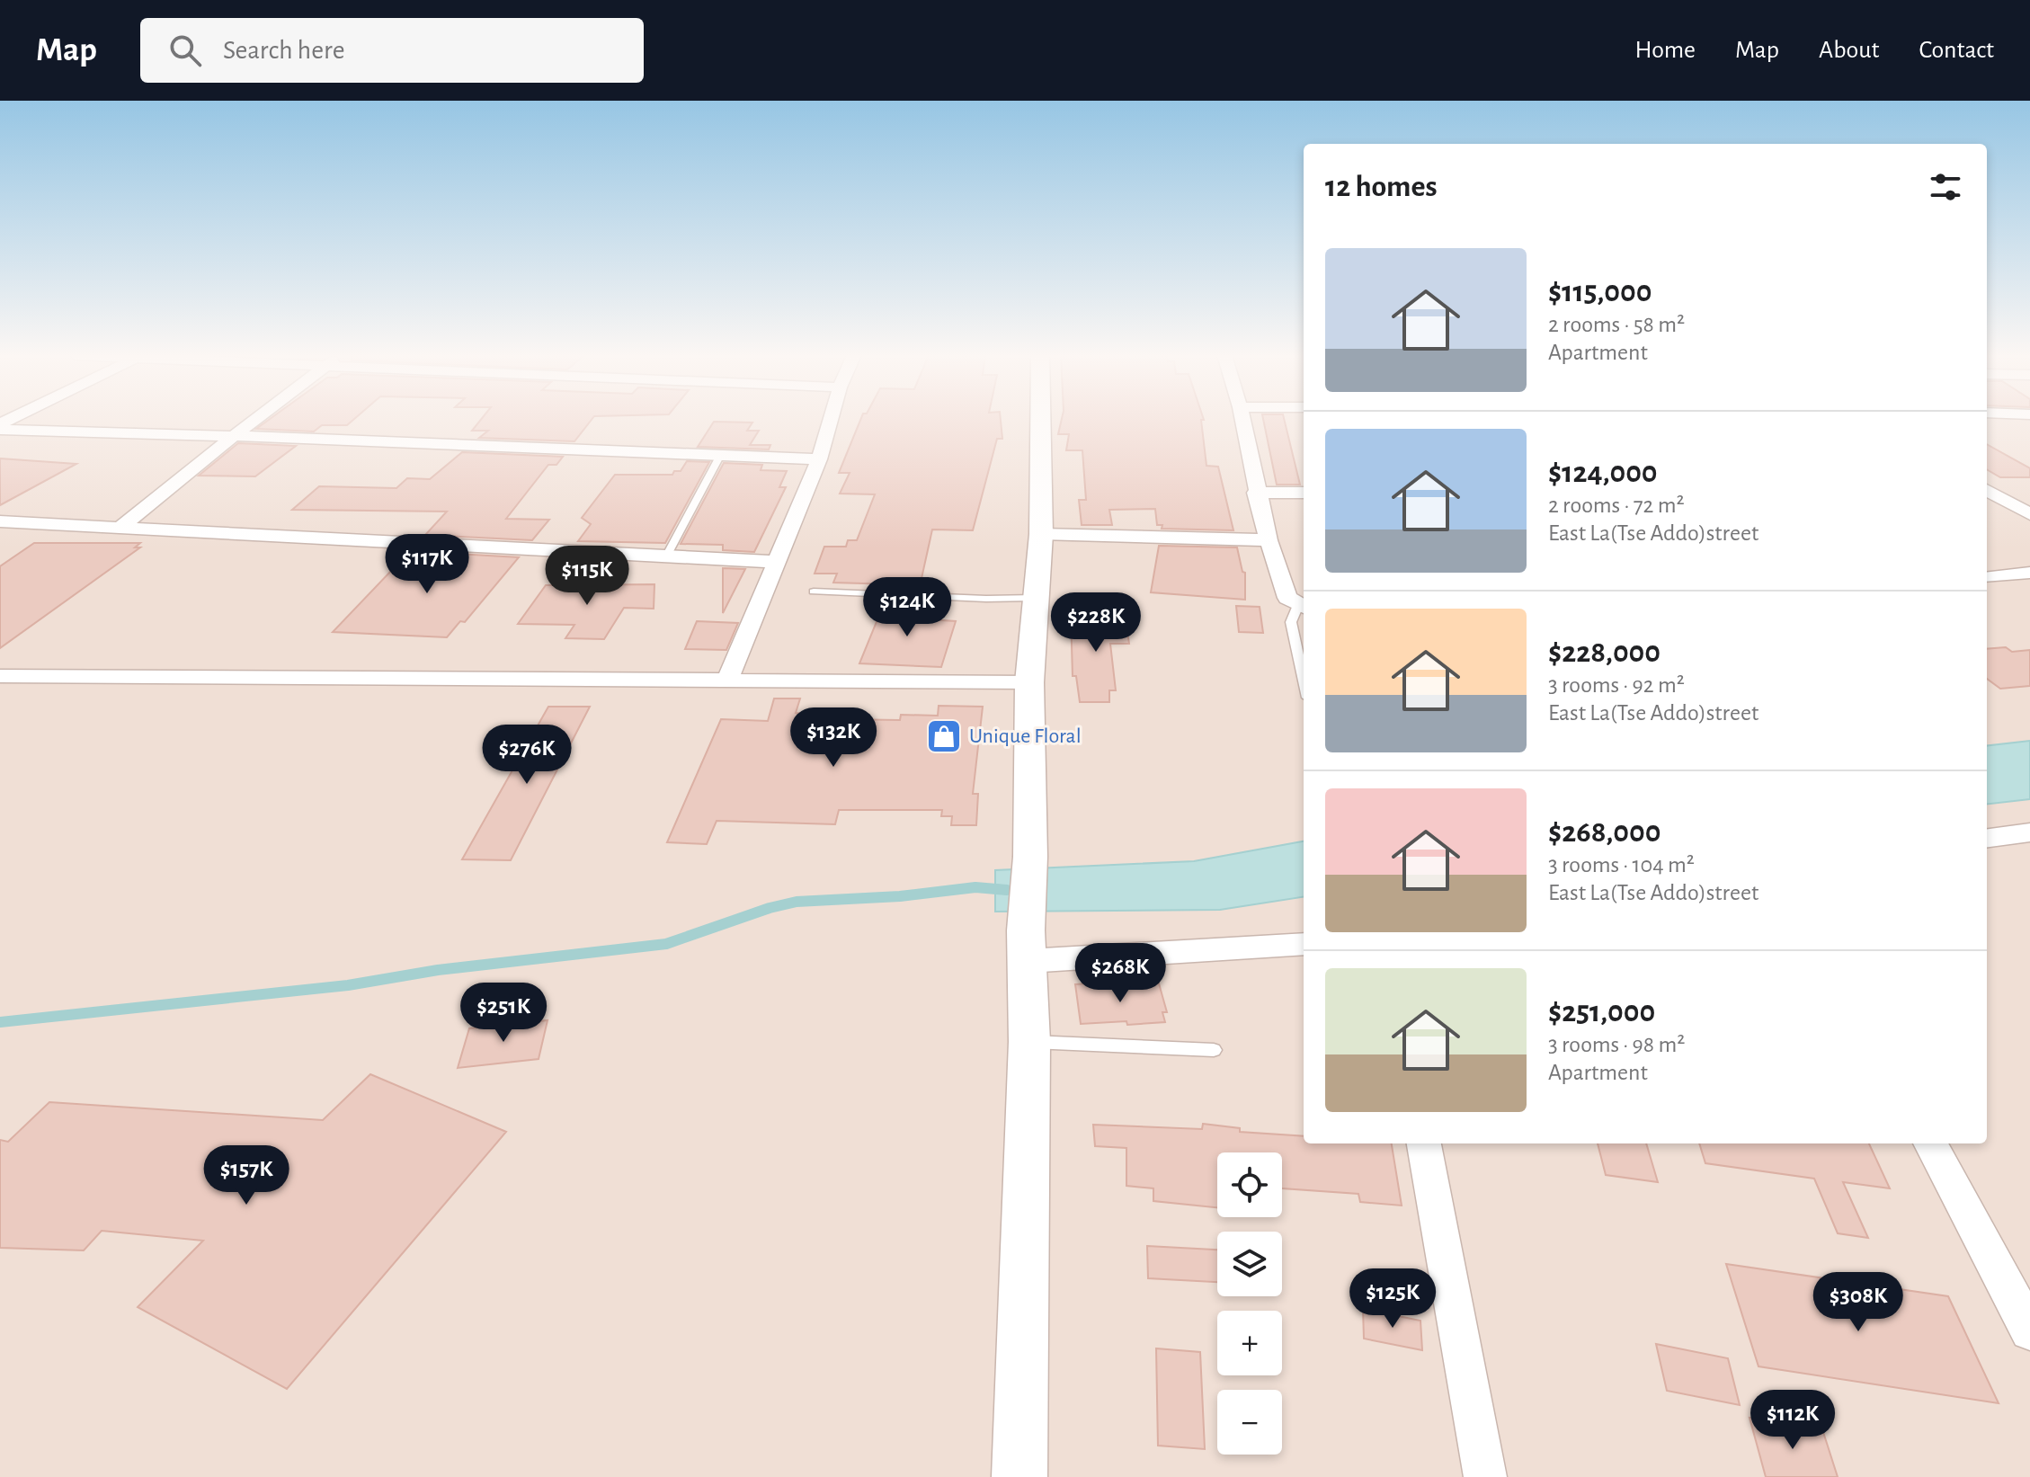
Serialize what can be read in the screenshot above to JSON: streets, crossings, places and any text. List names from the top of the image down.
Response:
{
  "places": {
    "shop": ["Unique Floral"]
  },
  "page": {
    "header": "Map",
    "search": "Search here",
    "nav": [
      "Home",
      "Map",
      "About",
      "Contact"
    ],
    "heading": "12 homes",
    "list": [
      {
        "name": "$115,000",
        "note": "2 rooms · 58 m² · Apartment"
      },
      {
        "name": "$124,000",
        "note": "2 rooms · 72 m² · East La(Tse Addo)street"
      },
      {
        "name": "$228,000",
        "note": "3 rooms · 92 m² · East La(Tse Addo)street"
      },
      {
        "name": "$268,000",
        "note": "3 rooms · 104 m² · East La(Tse Addo)street"
      },
      {
        "name": "$251,000",
        "note": "3 rooms · 98 m² · Apartment"
      }
    ],
    "price": [
      "$117K",
      "$115K",
      "$124K",
      "$228K",
      "$132K",
      "$276K",
      "$268K",
      "$251K",
      "$157K",
      "$125K",
      "$308K",
      "$112K"
    ],
    "map_buttons": ["+", "−"]
  }
}
